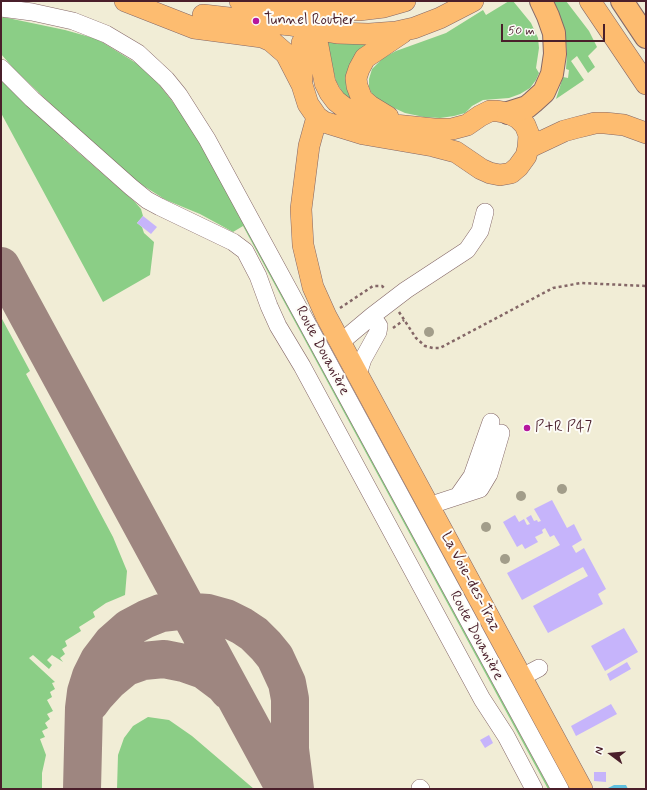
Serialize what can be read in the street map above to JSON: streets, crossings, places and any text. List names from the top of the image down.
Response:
{
  "streets": {
    "main road": ["La Voie-des-Traz"],
    "street": ["Route Douanière"]
  },
  "places": ["Tunnel Routier", "P+R P47"],
  "scale_bar": "50 m",
  "north": "left"
}
